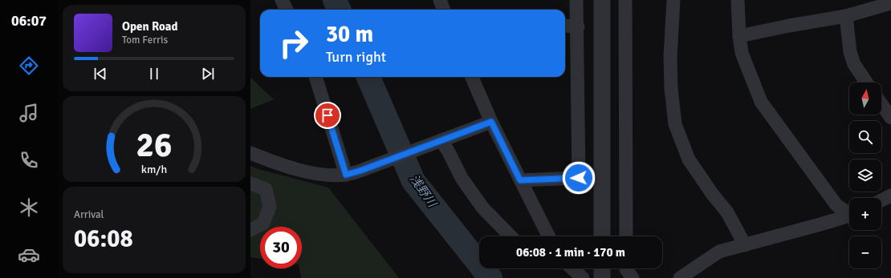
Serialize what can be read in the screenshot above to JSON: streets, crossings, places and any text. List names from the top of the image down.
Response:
{
  "water": ["浅野川"],
  "north": "top",
  "page": {
    "tabs": "06:07",
    "turn": ["30 m", "Turn right"],
    "song": ["Open Road", "Tom Ferris"],
    "map_buttons": ["+", "−"],
    "tile": ["Arrival", "06:08"],
    "limit": "30",
    "trip": "06:08 · 1 min · 170 m",
    "gauge": ["26", "km/h"]
  }
}
